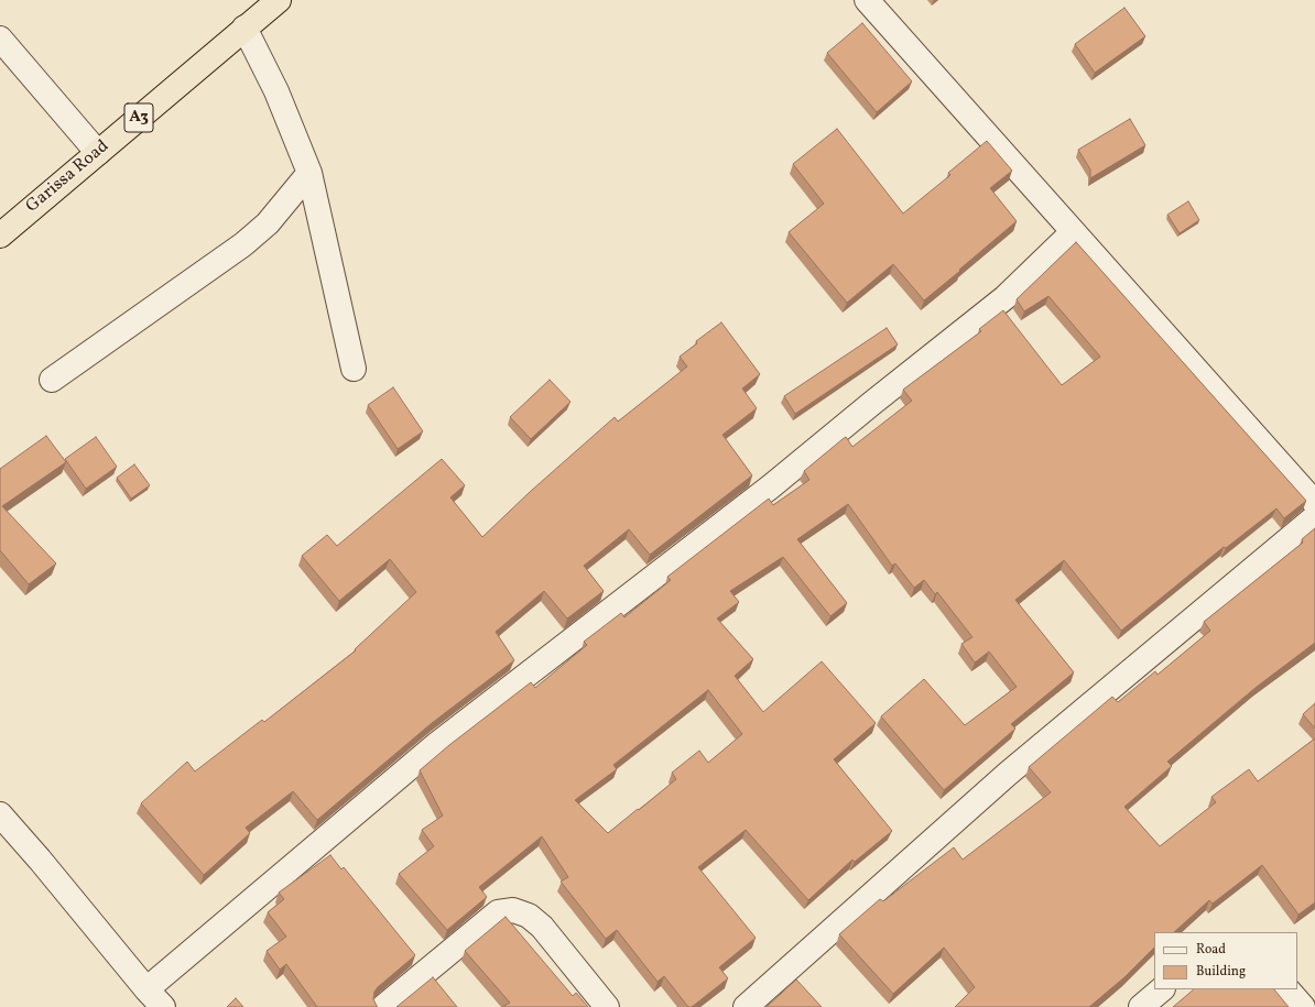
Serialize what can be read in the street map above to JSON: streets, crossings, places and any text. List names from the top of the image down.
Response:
{
  "streets": {
    "highway": ["A3", "Garissa Road"]
  },
  "legend": ["Road", "Building"]
}
